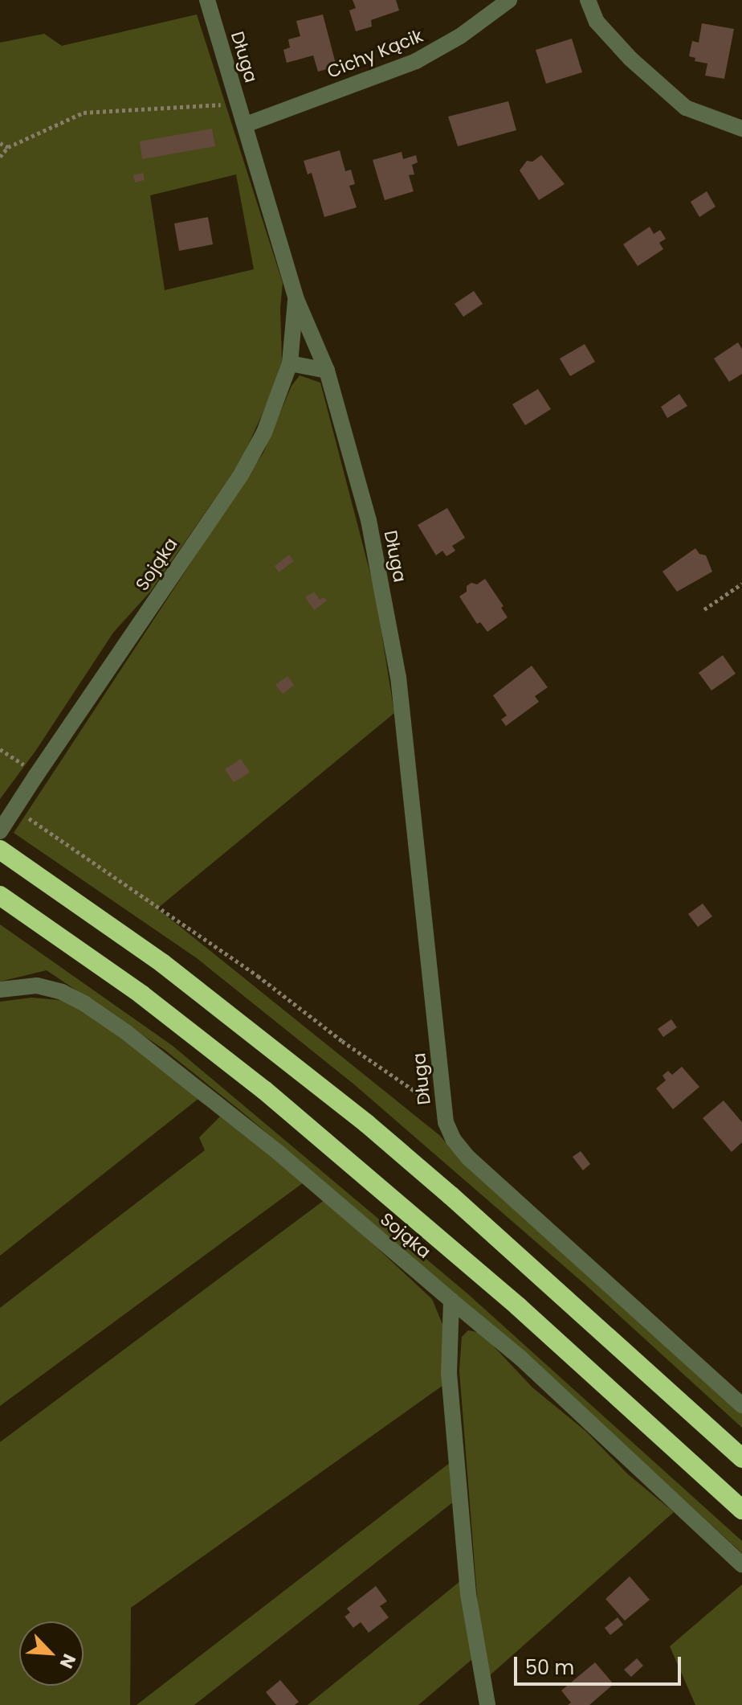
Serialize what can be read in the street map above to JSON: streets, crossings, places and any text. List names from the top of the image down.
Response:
{
  "streets": {
    "street": ["Cichy Kącik", "Długa", "Sojąka"]
  },
  "crossings": [
    ["Cichy Kącik", "Długa"],
    ["Długa", "Sojąka"]
  ],
  "scale_bar": "50 m",
  "north": "bottom right"
}
